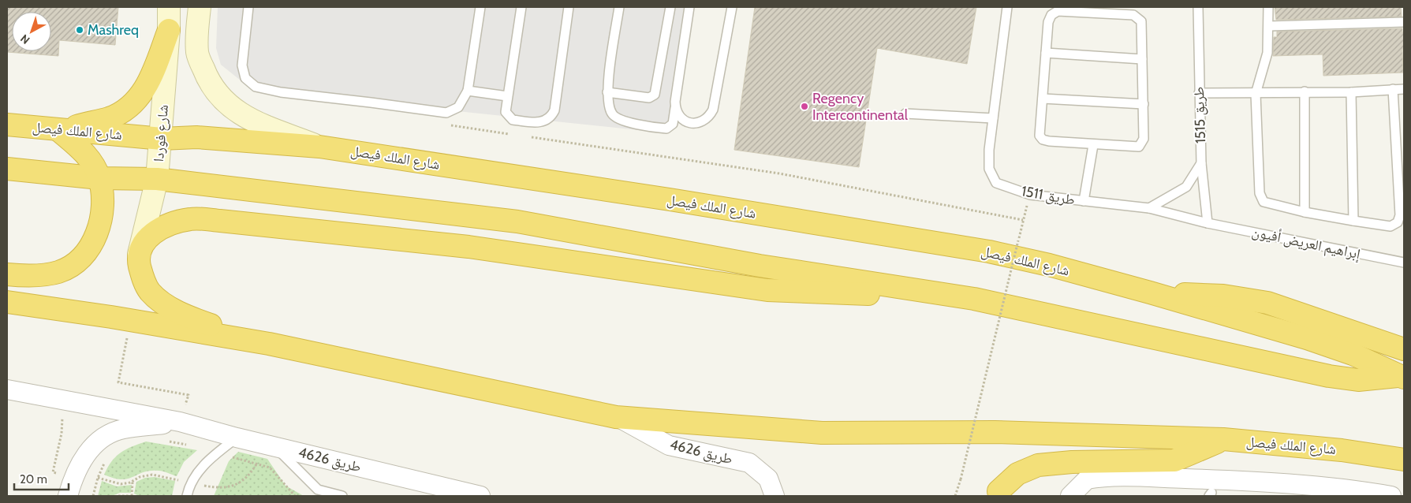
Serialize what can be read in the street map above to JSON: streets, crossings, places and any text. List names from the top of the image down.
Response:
{
  "streets": {
    "highway": ["شارع الملك فيصل"],
    "main road": ["شارع فوردا"],
    "street": ["طريق 4626"],
    "lane": ["طريق 1515", "طريق 1511", "إبراهيم العريض أفيون"]
  },
  "crossings": [
    ["طريق 1515", "طريق 1511"],
    ["طريق 1515", "إبراهيم العريض أفيون"],
    ["شارع الملك فيصل", "شارع فوردا"],
    ["شارع الملك فيصل", "طريق 4626"],
    ["طريق 1511", "إبراهيم العريض أفيون"]
  ],
  "places": ["Mashreq", "Regency Intercontinental"],
  "scale_bar": "20 m",
  "north": "bottom left"
}
